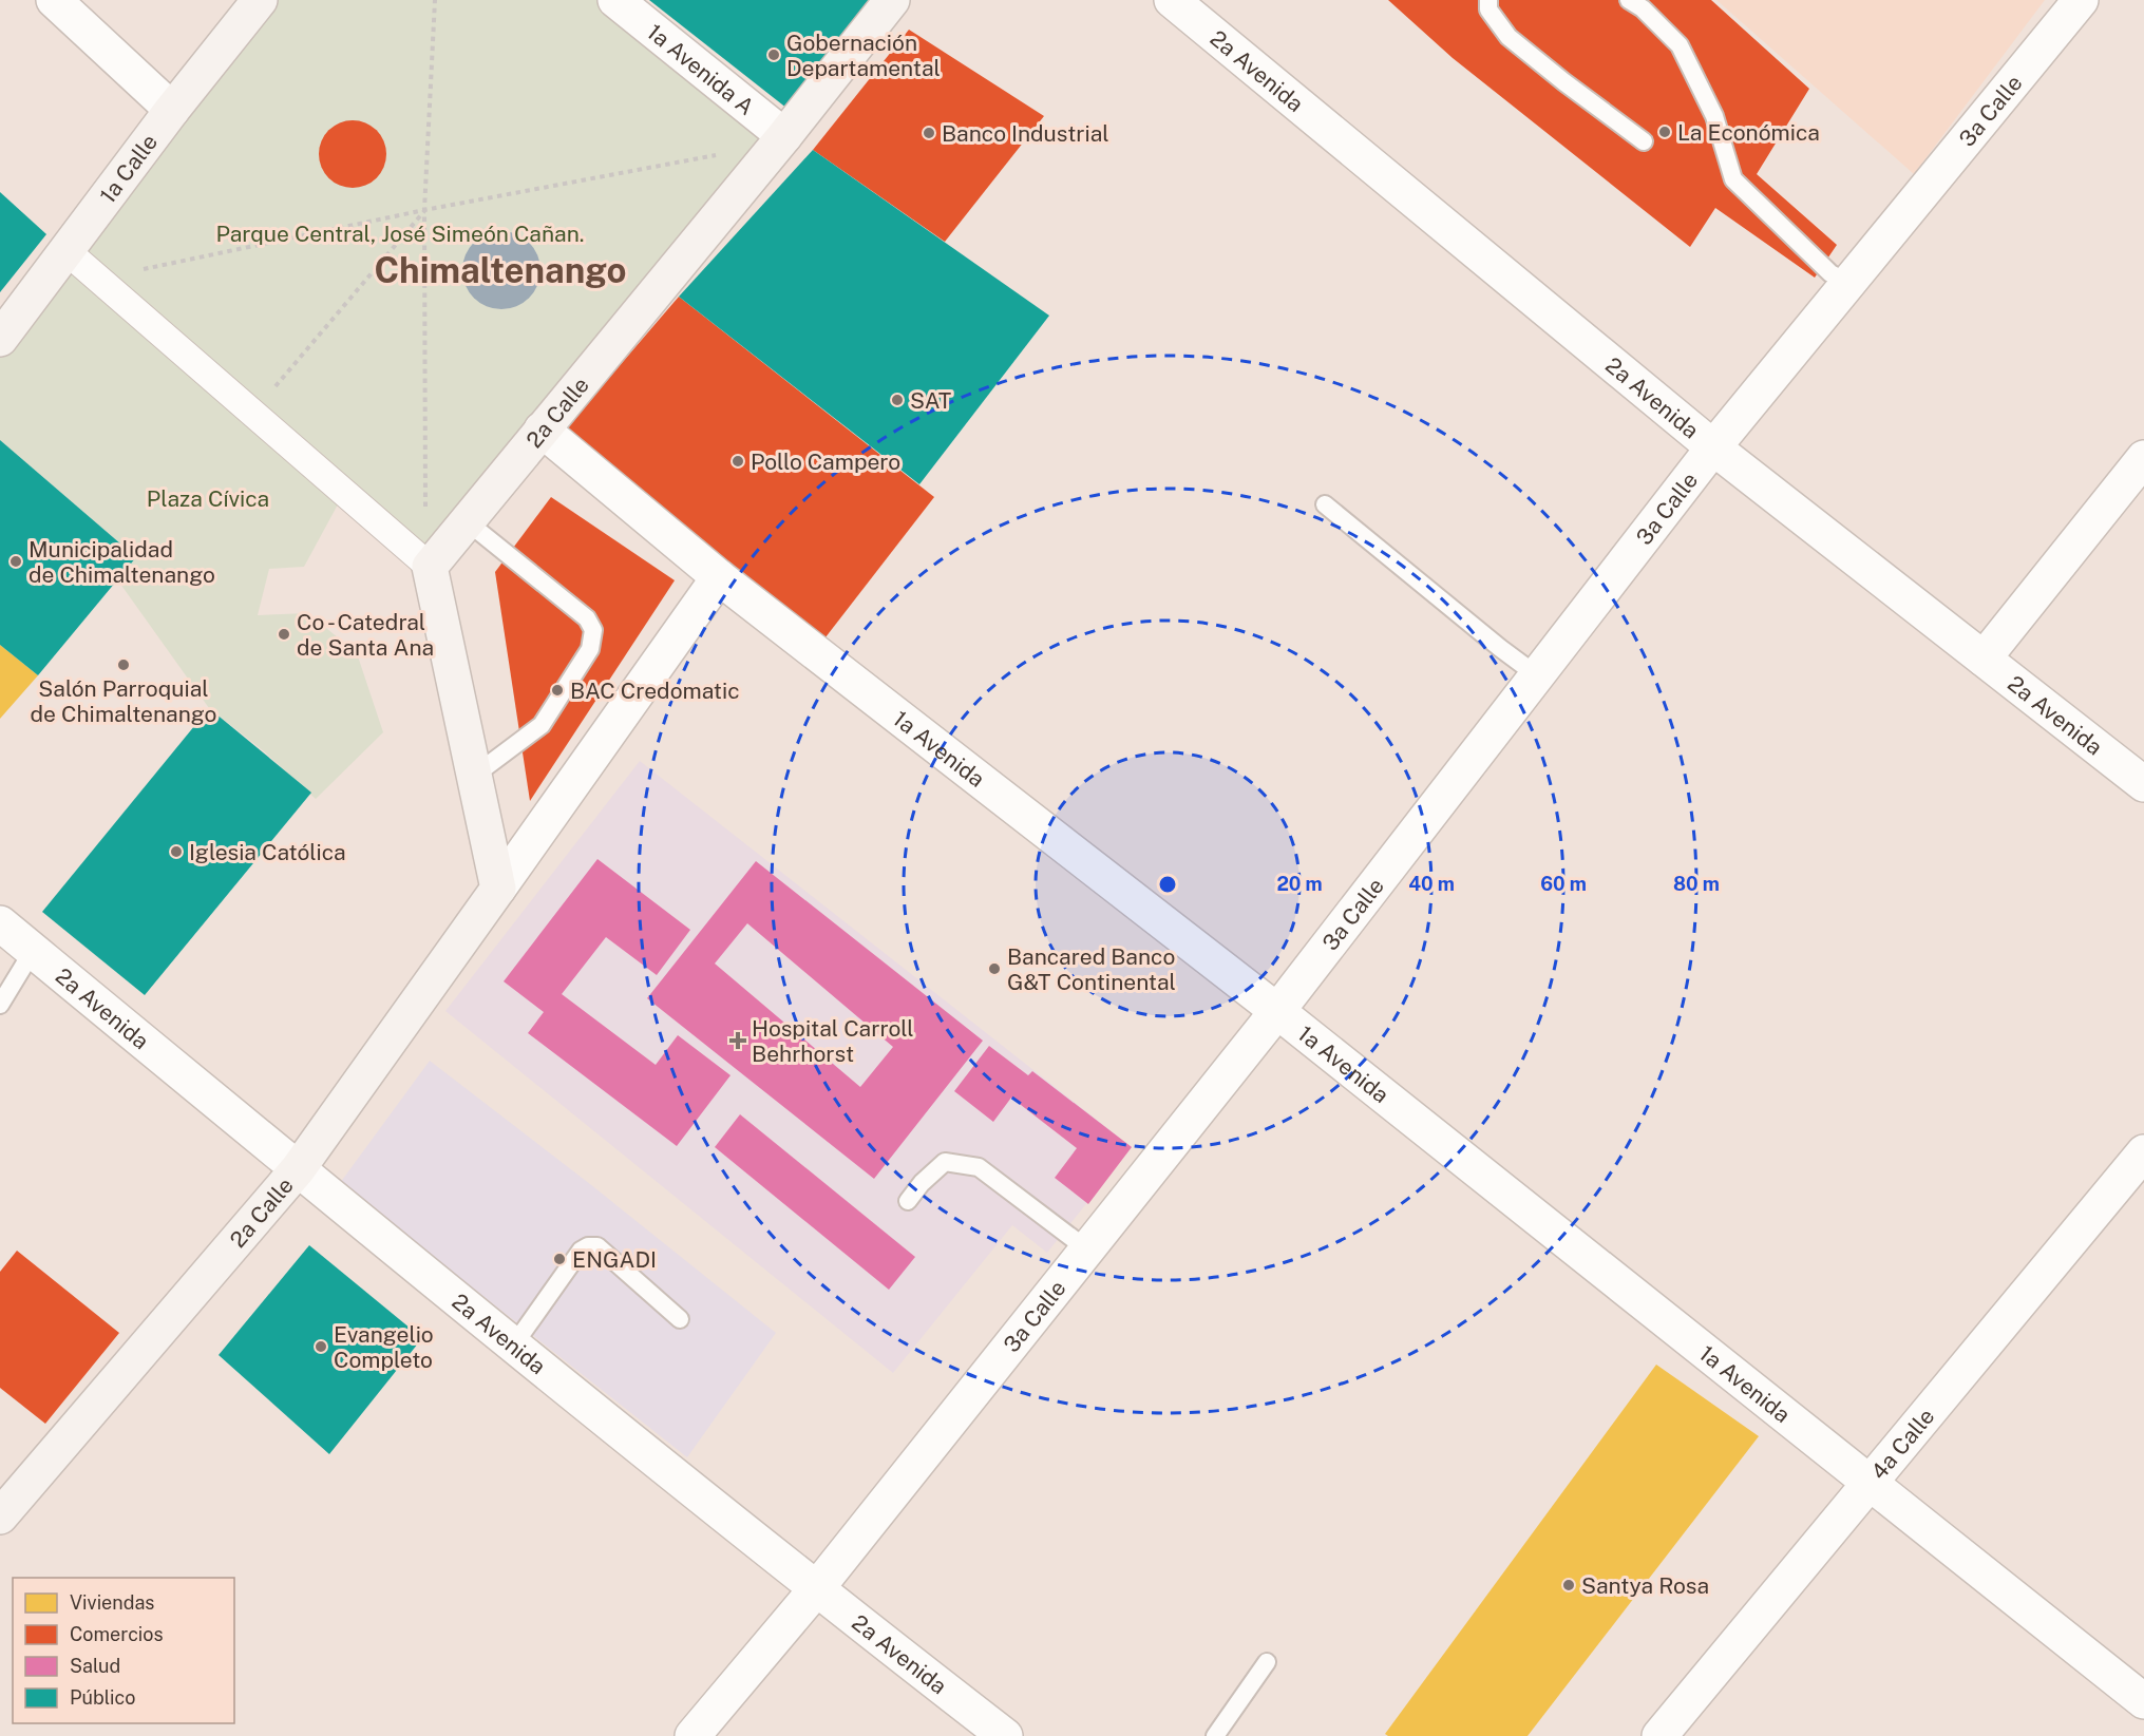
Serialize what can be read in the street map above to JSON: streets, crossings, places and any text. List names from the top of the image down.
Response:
{
  "streets": {
    "main road": ["1a Calle", "2a Calle"],
    "street": [
      "1a Avenida A",
      "2a Avenida",
      "3a Calle",
      "1a Avenida",
      "4a Calle"
    ]
  },
  "crossings": [
    ["1a Avenida A", "2a Calle"],
    ["2a Avenida", "3a Calle"],
    ["2a Avenida", "2a Calle"],
    ["3a Calle", "1a Avenida"],
    ["2a Calle", "1a Avenida"],
    ["1a Avenida", "4a Calle"]
  ],
  "districts": ["Chimaltenango"],
  "parks": ["Parque Central, José Simeón Cañan.", "Plaza Cívica"],
  "places": {
    "other": [
      "Gobernación Departamental",
      "La Económica",
      "Banco Industrial",
      "SAT",
      "Pollo Campero",
      "Municipalidad de Chimaltenango",
      "Co - Catedral de Santa Ana",
      "Salón Parroquial de Chimaltenango",
      "BAC Credomatic",
      "Iglesia Católica",
      "Bancared Banco G&T Continental",
      "ENGADI",
      "Evangelio Completo",
      "Santya Rosa"
    ],
    "health": ["Hospital Carroll Behrhorst"]
  },
  "legend": [
    "Viviendas",
    "Comercios",
    "Salud",
    "Público"
  ],
  "rings": [
    "20 m",
    "40 m",
    "60 m",
    "80 m"
  ]
}
